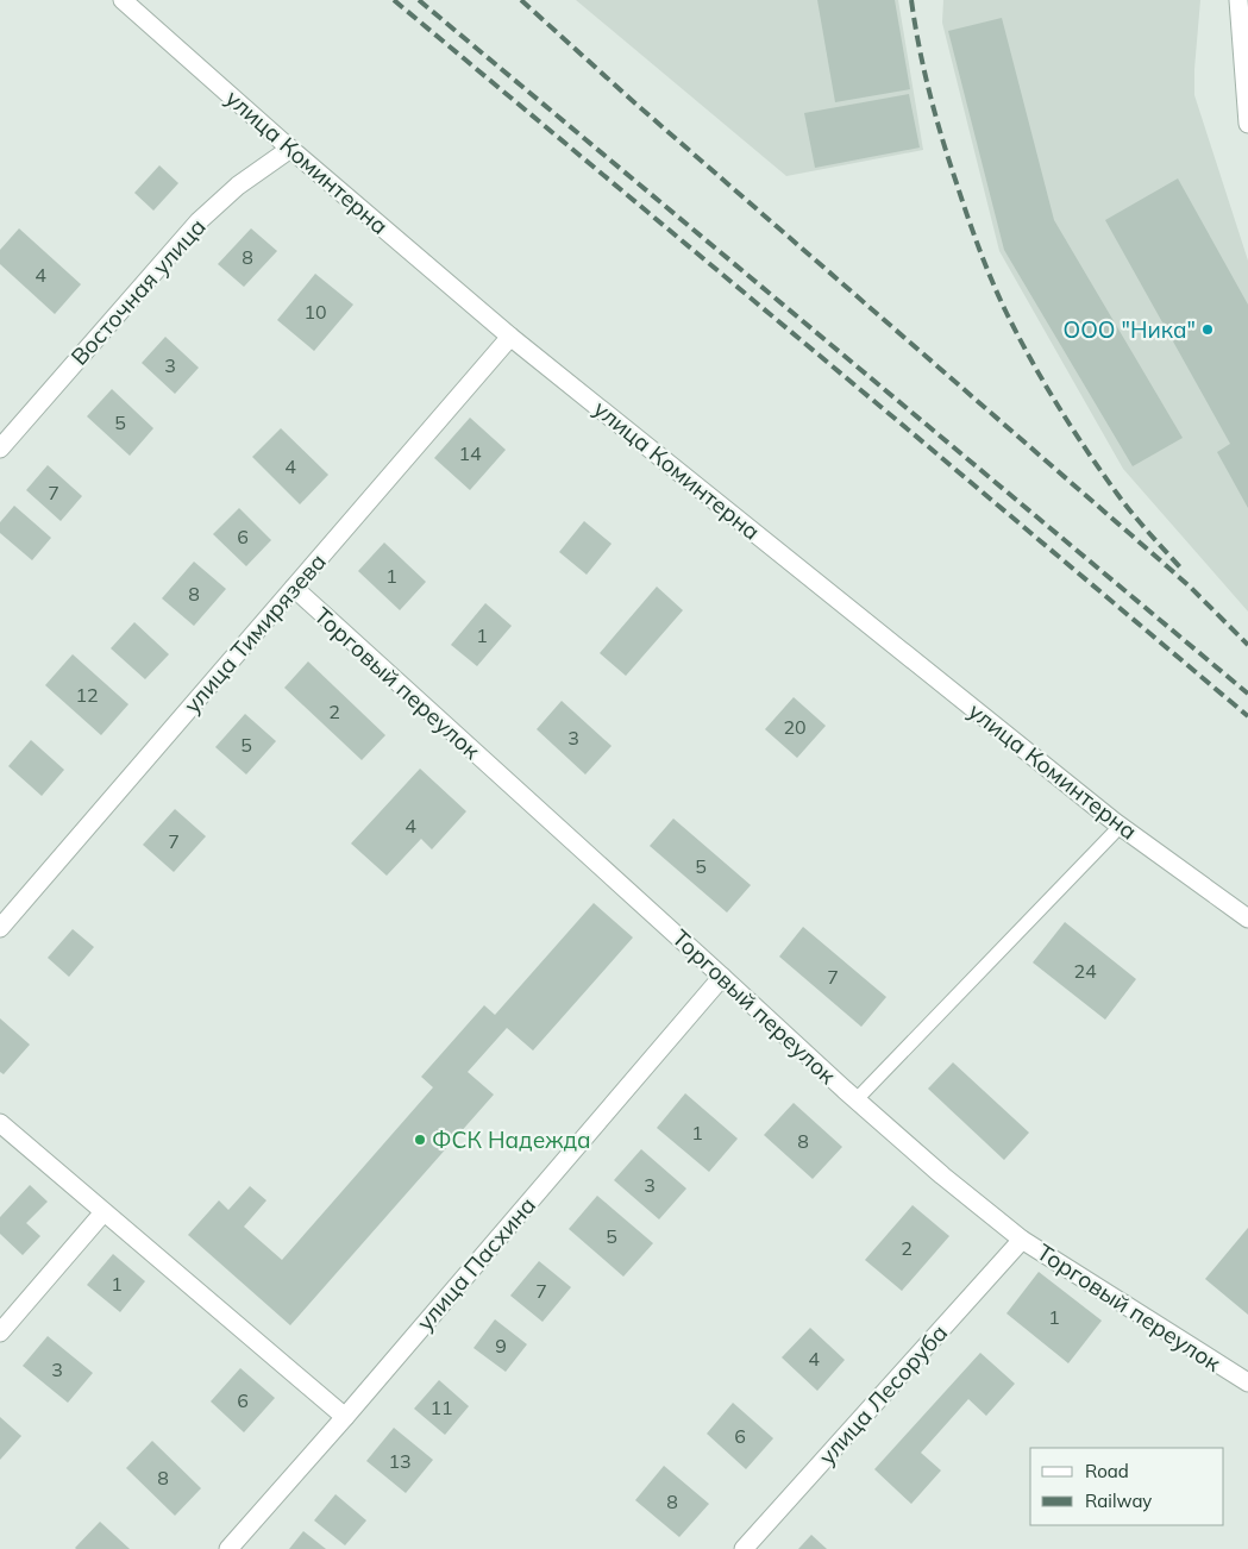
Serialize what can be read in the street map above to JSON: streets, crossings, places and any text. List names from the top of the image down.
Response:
{
  "streets": {
    "street": [
      "улица Коминтерна",
      "Восточная улица",
      "улица Тимирязева",
      "Торговый переулок",
      "улица Пасхина",
      "улица Лесоруба"
    ]
  },
  "crossings": [
    ["улица Коминтерна", "Восточная улица"],
    ["улица Коминтерна", "улица Тимирязева"],
    ["улица Тимирязева", "Торговый переулок"],
    ["Торговый переулок", "улица Пасхина"],
    ["Торговый переулок", "улица Лесоруба"]
  ],
  "places": ["ООО \"Ника\"", "ФСК Надежда"],
  "house_numbers": [
    "8",
    "4",
    "10",
    "3",
    "5",
    "14",
    "4",
    "7",
    "6",
    "1",
    "8",
    "1",
    "12",
    "2",
    "20",
    "3",
    "5",
    "4",
    "7",
    "5",
    "24",
    "7",
    "1",
    "8",
    "3",
    "5",
    "2",
    "1",
    "7",
    "1",
    "9",
    "4",
    "3",
    "6",
    "11",
    "6",
    "13",
    "8",
    "8"
  ],
  "legend": ["Road", "Railway"]
}
